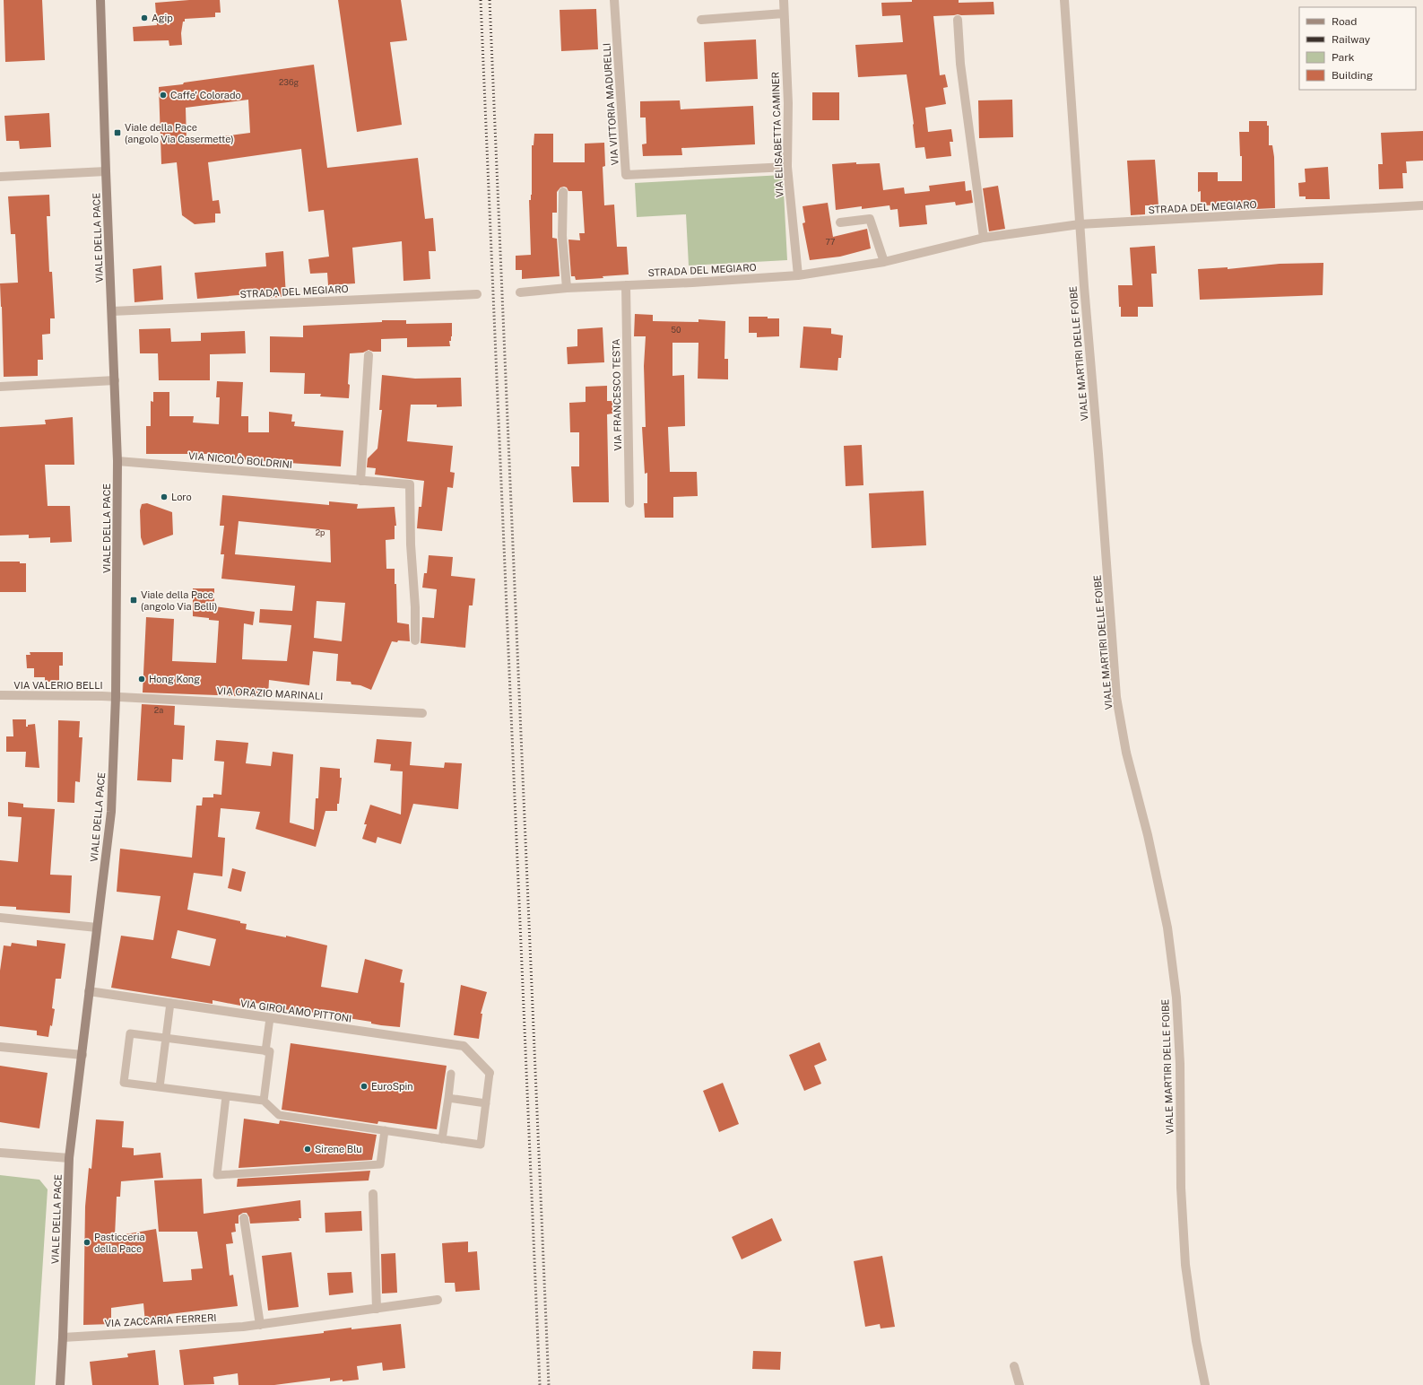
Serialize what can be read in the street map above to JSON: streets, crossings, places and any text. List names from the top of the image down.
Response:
{
  "streets": {
    "main road": ["VIALE DELLA PACE"],
    "street": [
      "VIA VITTORIA MADURELLI",
      "VIA ELISABETTA CAMINER",
      "STRADA DEL MEGIARO",
      "VIALE MARTIRI DELLE FOIBE",
      "VIA FRANCESCO TESTA",
      "VIA NICOLÒ BOLDRINI",
      "VIA VALERIO BELLI",
      "VIA ORAZIO MARINALI",
      "VIA GIROLAMO PITTONI",
      "VIA ZACCARIA FERRERI"
    ]
  },
  "crossings": [
    ["VIA VITTORIA MADURELLI", "VIA ELISABETTA CAMINER"],
    ["VIA ELISABETTA CAMINER", "STRADA DEL MEGIARO"],
    ["STRADA DEL MEGIARO", "VIALE DELLA PACE"],
    ["STRADA DEL MEGIARO", "VIALE MARTIRI DELLE FOIBE"],
    ["STRADA DEL MEGIARO", "VIA FRANCESCO TESTA"],
    ["VIALE DELLA PACE", "VIA NICOLÒ BOLDRINI"],
    ["VIALE DELLA PACE", "VIA VALERIO BELLI"],
    ["VIALE DELLA PACE", "VIA ORAZIO MARINALI"],
    ["VIALE DELLA PACE", "VIA GIROLAMO PITTONI"],
    ["VIALE DELLA PACE", "VIA ZACCARIA FERRERI"],
    ["VIA VALERIO BELLI", "VIA ORAZIO MARINALI"]
  ],
  "places": {
    "other": [
      "Agip",
      "Caffe' Colorado",
      "Loro",
      "Hong Kong",
      "EuroSpin",
      "Sirene Blu",
      "Pasticceria della Pace"
    ],
    "transit": ["Viale della Pace (angolo Via Casermette)", "Viale della Pace (angolo Via Belli)"]
  },
  "house_numbers": [
    "236g",
    "77",
    "50",
    "2p",
    "2a"
  ],
  "legend": [
    "Road",
    "Railway",
    "Park",
    "Building"
  ]
}
